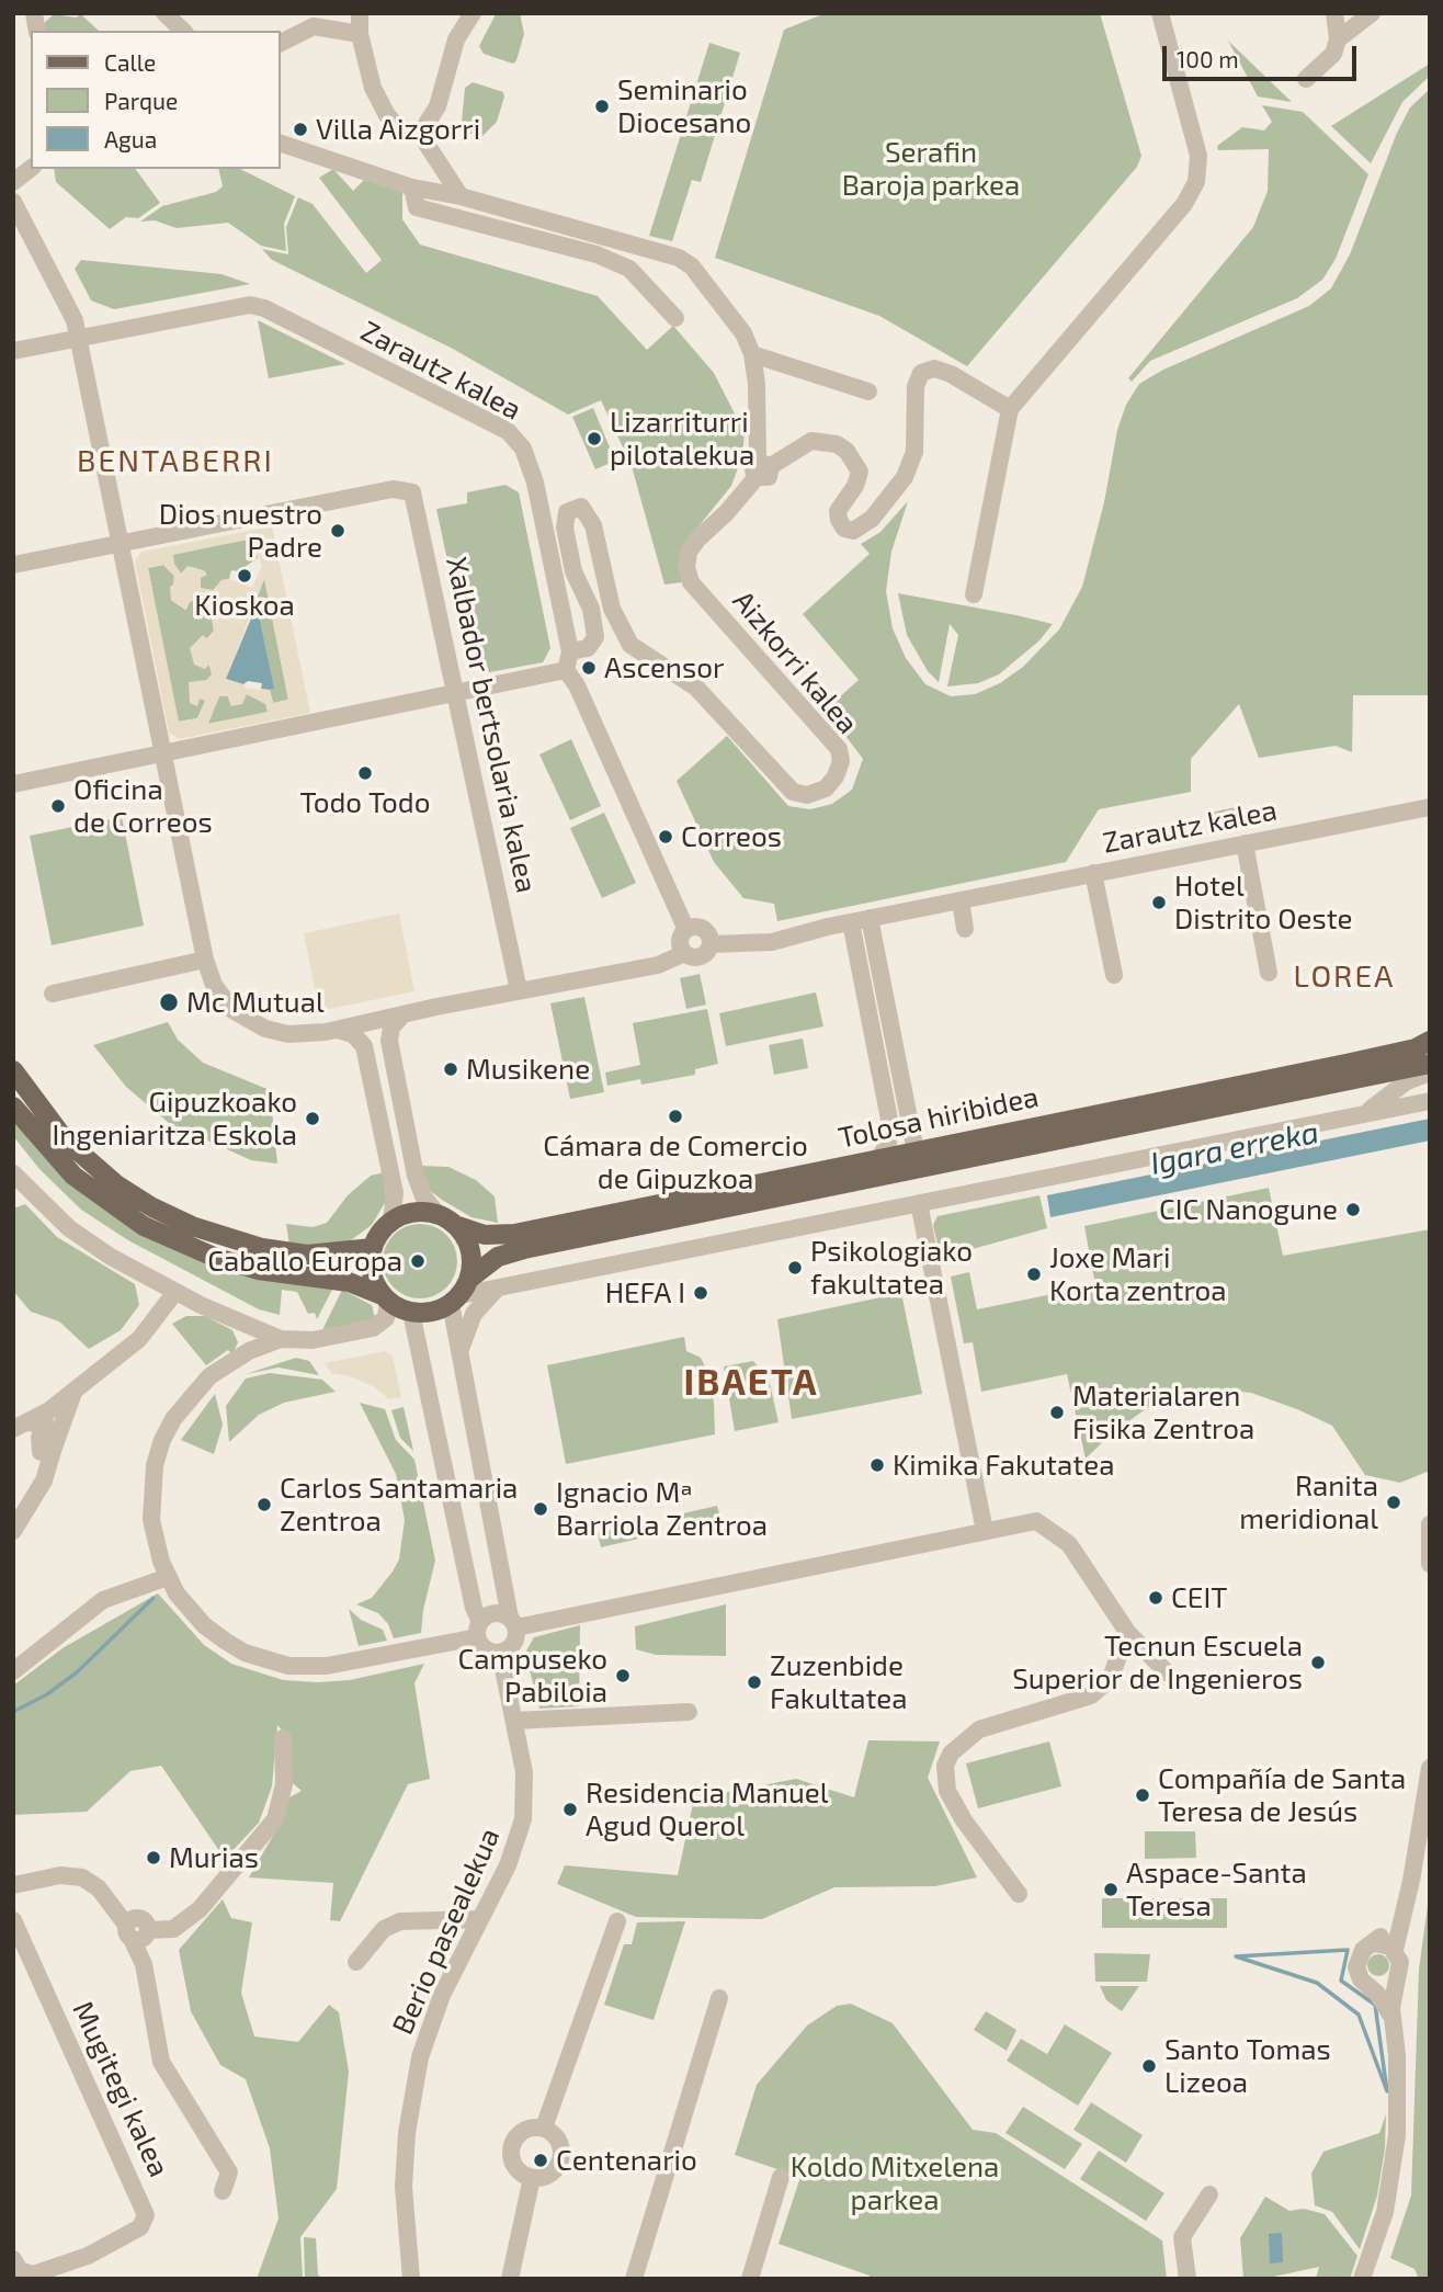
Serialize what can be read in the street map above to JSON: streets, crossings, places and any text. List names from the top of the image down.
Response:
{
  "streets": {
    "main road": ["Tolosa hiribidea"],
    "street": [
      "Zarautz kalea",
      "Aizkorri kalea",
      "Xalbador bertsolaria kalea",
      "Berio pasealekua",
      "Mugitegi kalea"
    ]
  },
  "crossings": [
    ["Zarautz kalea", "Aizkorri kalea"]
  ],
  "districts": ["BENTABERRI", "LOREA", "IBAETA"],
  "water": ["Igara erreka"],
  "parks": ["Serafin Baroja parkea", "Koldo Mitxelena parkea"],
  "places": [
    "Seminario Diocesano",
    "Villa Aizgorri",
    "Lizarriturri pilotalekua",
    "Dios nuestro Padre",
    "Kioskoa",
    "Ascensor",
    "Todo Todo",
    "Oficina de Correos",
    "Correos",
    "Hotel Distrito Oeste",
    "Mc Mutual",
    "Musikene",
    "Cámara de Comercio de Gipuzkoa",
    "Gipuzkoako Ingeniaritza Eskola",
    "CIC Nanogune",
    "Caballo Europa",
    "Psikologiako fakultatea",
    "Joxe Mari Korta zentroa",
    "HEFA I",
    "Materialaren Fisika Zentroa",
    "Kimika Fakutatea",
    "Ranita meridional",
    "Carlos Santamaria Zentroa",
    "Ignacio Mª Barriola Zentroa",
    "CEIT",
    "Tecnun Escuela Superior de Ingenieros",
    "Campuseko Pabiloia",
    "Zuzenbide Fakultatea",
    "Compañía de Santa Teresa de Jesús",
    "Residencia Manuel Agud Querol",
    "Murias",
    "Aspace-Santa Teresa",
    "Santo Tomas Lizeoa",
    "Centenario"
  ],
  "legend": ["Calle", "Parque", "Agua"],
  "scale_bar": "100 m"
}
